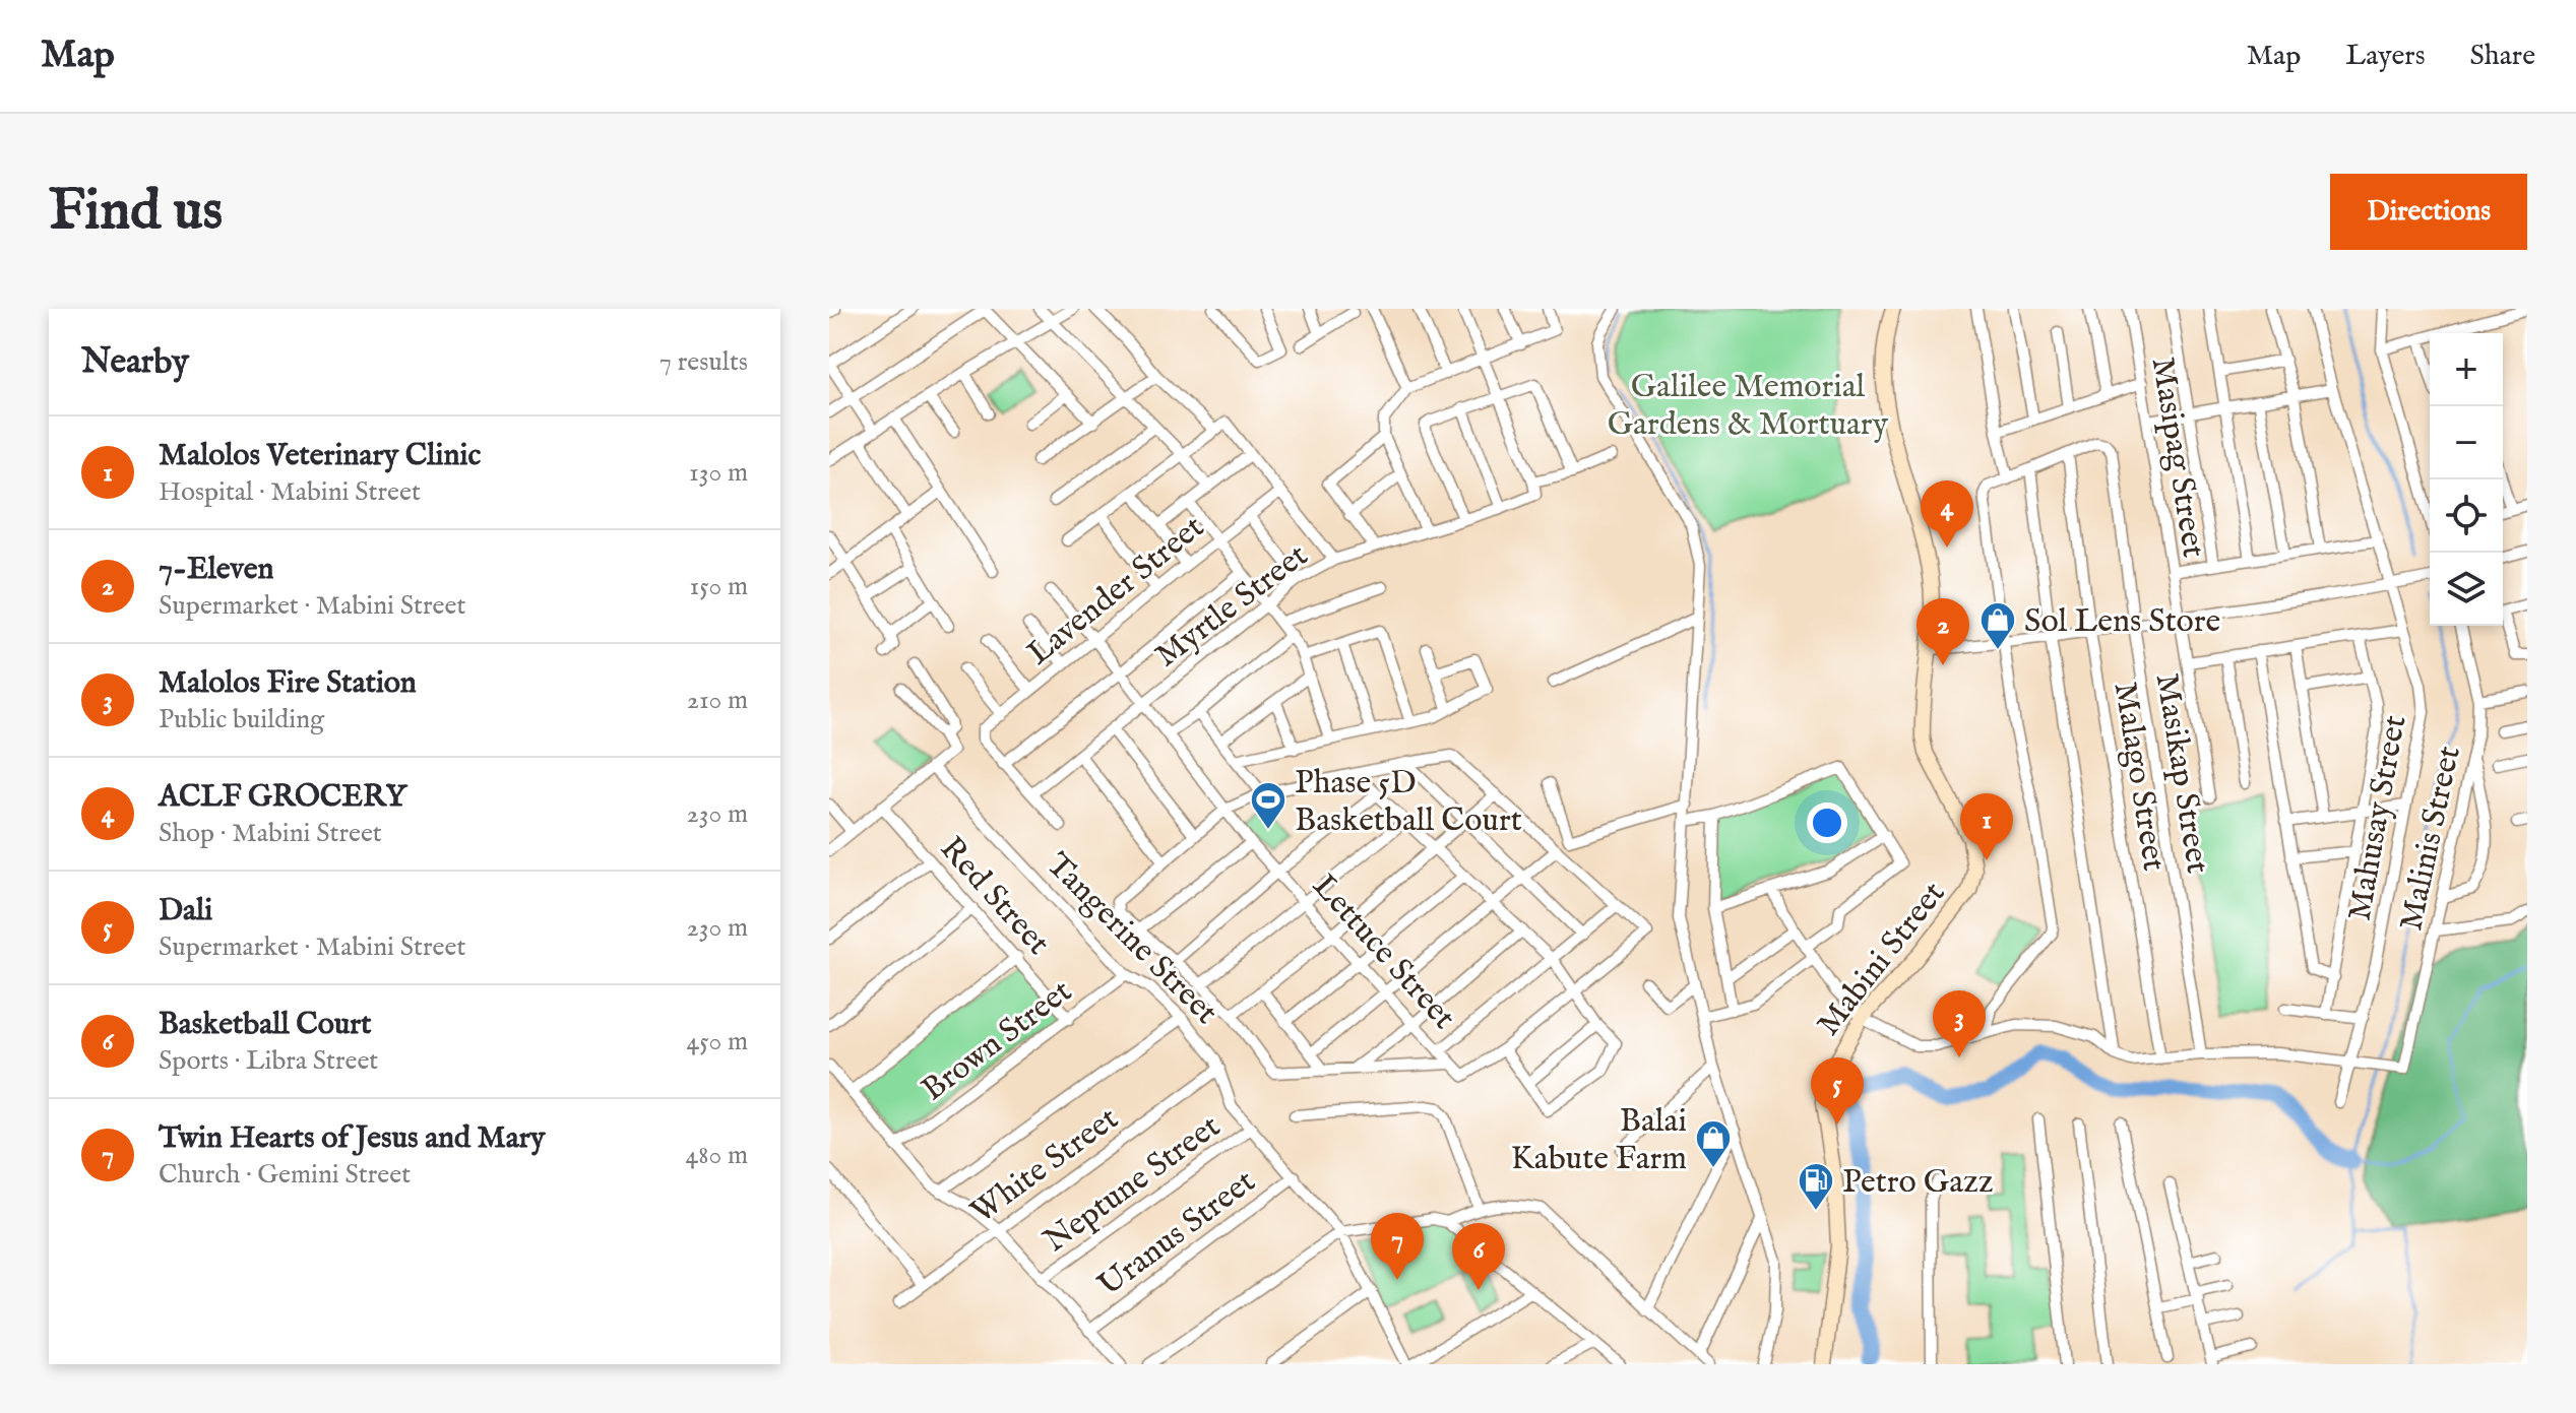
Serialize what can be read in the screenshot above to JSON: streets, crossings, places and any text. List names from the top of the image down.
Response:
{
  "streets": {
    "main road": ["Mabini Street"],
    "street": [
      "Masipag Street",
      "Lavender Street",
      "Myrtle Street",
      "Masikap Street",
      "Malago Street",
      "Mahusay Street",
      "Malinis Street",
      "Red Street",
      "Tangerine Street",
      "Lettuce Street",
      "Brown Street",
      "White Street",
      "Neptune Street",
      "Uranus Street"
    ]
  },
  "crossings": [
    ["Lavender Street", "Lettuce Street"],
    ["Myrtle Street", "Lettuce Street"],
    ["Masikap Street", "Malago Street"],
    ["Mahusay Street", "Malinis Street"],
    ["Red Street", "Brown Street"],
    ["Tangerine Street", "Brown Street"],
    ["Tangerine Street", "White Street"],
    ["Tangerine Street", "Neptune Street"],
    ["Tangerine Street", "Uranus Street"]
  ],
  "parks": ["Galilee Memorial Gardens & Mortuary"],
  "places": {
    "shop": ["Sol Lens Store", "Balai Kabute Farm"],
    "sports": ["Phase 5D Basketball Court"],
    "fuel station": ["Petro Gazz"]
  },
  "page": {
    "header": "Map",
    "nav": ["Map", "Layers", "Share"],
    "buttons": "Directions",
    "title": "Find us",
    "heading": ["Nearby", "7 results"],
    "map_buttons": ["+", "−"],
    "list": [
      {
        "mark": "1",
        "name": "Malolos Veterinary Clinic",
        "note": "Hospital · Mabini Street",
        "value": "130 m"
      },
      {
        "mark": "2",
        "name": "7-Eleven",
        "note": "Supermarket · Mabini Street",
        "value": "150 m"
      },
      {
        "mark": "3",
        "name": "Malolos Fire Station",
        "note": "Public building",
        "value": "210 m"
      },
      {
        "mark": "4",
        "name": "ACLF GROCERY",
        "note": "Shop · Mabini Street",
        "value": "230 m"
      },
      {
        "mark": "5",
        "name": "Dali",
        "note": "Supermarket · Mabini Street",
        "value": "230 m"
      },
      {
        "mark": "6",
        "name": "Basketball Court",
        "note": "Sports · Libra Street",
        "value": "450 m"
      },
      {
        "mark": "7",
        "name": "Twin Hearts of Jesus and Mary",
        "note": "Church · Gemini Street",
        "value": "480 m"
      }
    ],
    "pins": [
      "4",
      "2",
      "1",
      "3",
      "5",
      "7",
      "6"
    ]
  }
}
